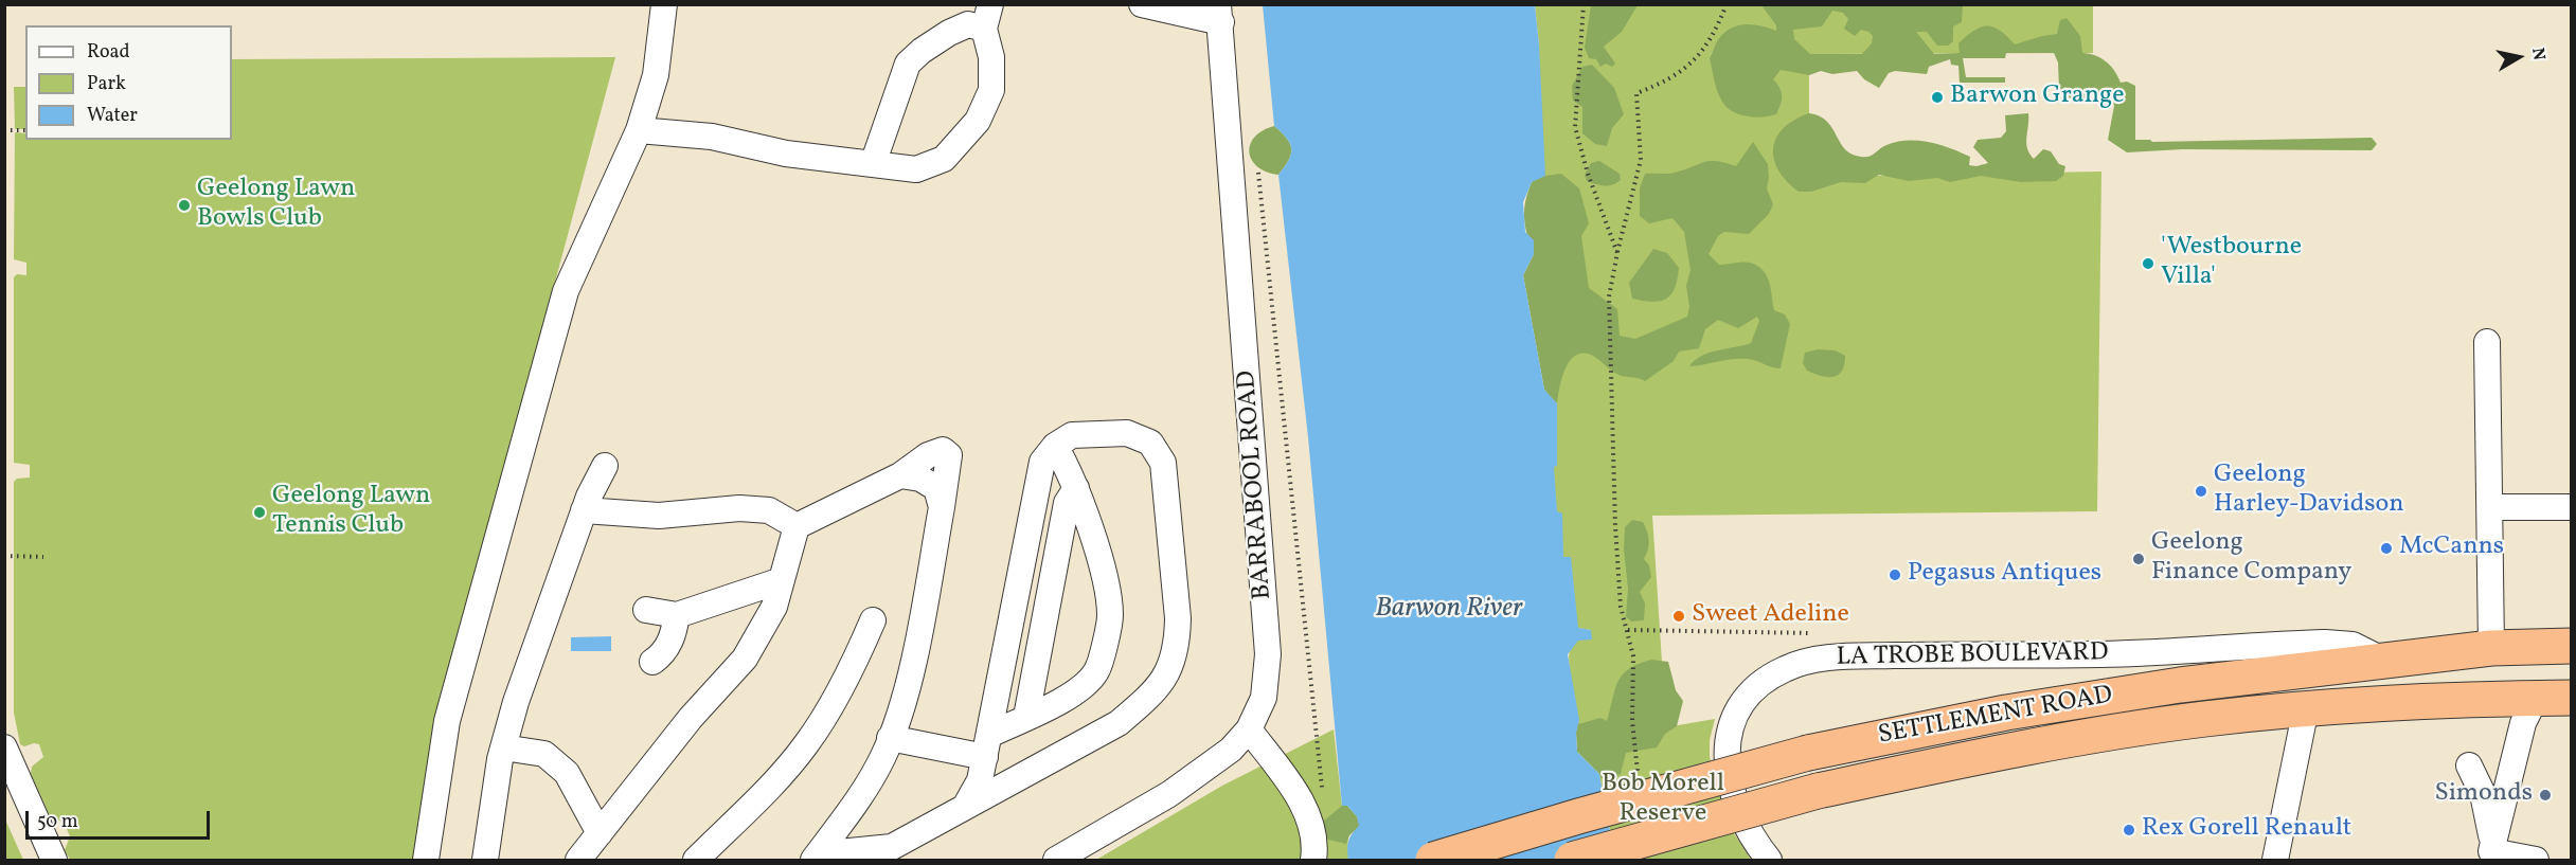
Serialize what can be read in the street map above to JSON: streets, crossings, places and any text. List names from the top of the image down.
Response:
{
  "streets": {
    "highway": ["SETTLEMENT ROAD"],
    "street": ["BARRABOOL ROAD", "LA TROBE BOULEVARD"]
  },
  "crossings": [
    ["LA TROBE BOULEVARD", "SETTLEMENT ROAD"]
  ],
  "water": ["Barwon River"],
  "parks": ["Bob Morell Reserve"],
  "places": [
    "Barwon Grange",
    "Geelong Lawn Bowls Club",
    "'Westbourne Villa'",
    "Geelong Harley-Davidson",
    "Geelong Lawn Tennis Club",
    "McCanns",
    "Geelong Finance Company",
    "Pegasus Antiques",
    "Sweet Adeline",
    "Simonds",
    "Rex Gorell Renault"
  ],
  "legend": ["Road", "Park", "Water"],
  "scale_bar": "50 m",
  "north": "right"
}
